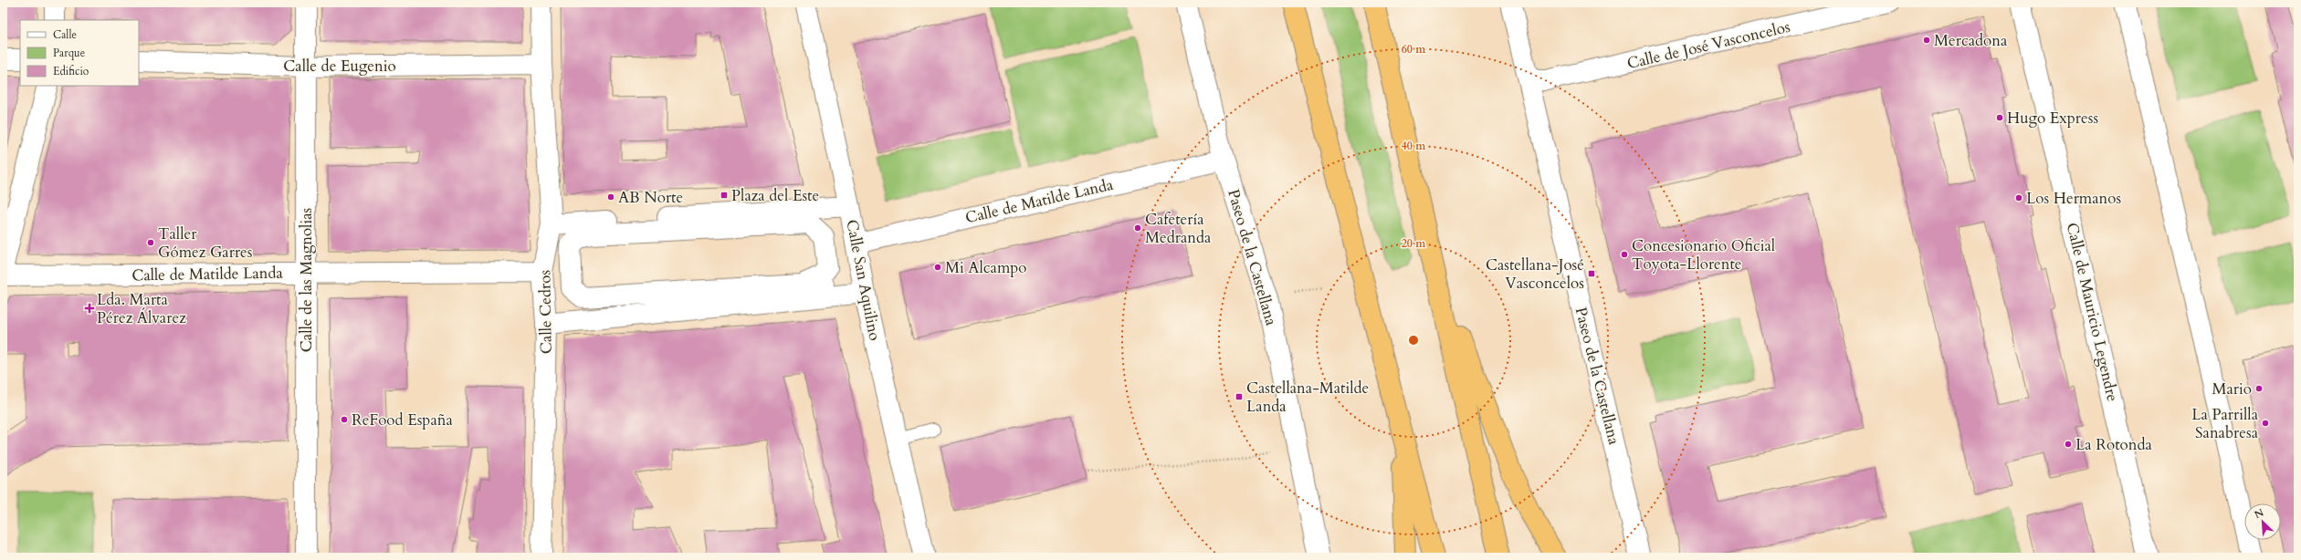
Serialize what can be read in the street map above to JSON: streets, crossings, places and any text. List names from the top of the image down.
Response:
{
  "streets": {
    "street": [
      "Calle de José Vasconcelos",
      "Calle de Eugenio",
      "Calle de Matilde Landa",
      "Paseo de la Castellana",
      "Calle de las Magnolias",
      "Calle San Aquilino",
      "Calle Cedros",
      "Calle de Mauricio Legendre"
    ]
  },
  "crossings": [
    ["Calle de José Vasconcelos", "Paseo de la Castellana"],
    ["Calle de Eugenio", "Calle de las Magnolias"],
    ["Calle de Eugenio", "Calle Cedros"],
    ["Calle de Matilde Landa", "Paseo de la Castellana"],
    ["Calle de Matilde Landa", "Calle de las Magnolias"],
    ["Calle de Matilde Landa", "Calle San Aquilino"],
    ["Calle de Matilde Landa", "Calle Cedros"]
  ],
  "places": {
    "other": [
      "Mercadona",
      "Hugo Express",
      "AB Norte",
      "Los Hermanos",
      "Cafetería Medranda",
      "Taller Gómez Garres",
      "Concesionario Oficial Toyota-Llorente",
      "Mi Alcampo",
      "Mario",
      "ReFood España",
      "La Parrilla Sanabresa",
      "La Rotonda"
    ],
    "transit": ["Plaza del Este", "Castellana-José Vasconcelos", "Castellana-Matilde Landa"],
    "health": ["Lda. Marta Pérez Álvarez"]
  },
  "legend": ["Calle", "Parque", "Edificio"],
  "north": "top left",
  "rings": ["60 m", "40 m", "20 m"]
}
